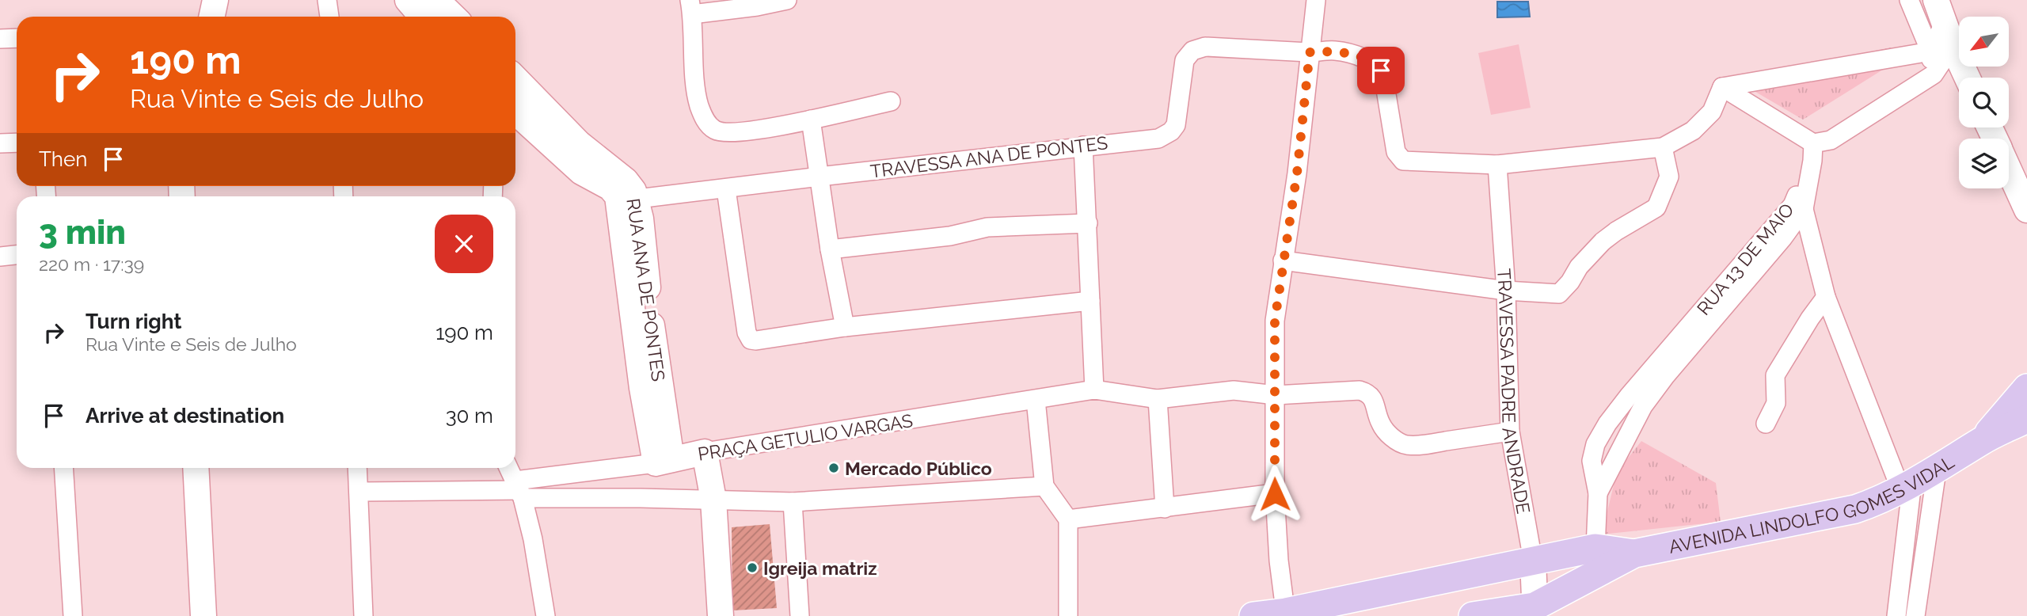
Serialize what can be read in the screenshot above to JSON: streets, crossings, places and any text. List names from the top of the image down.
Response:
{
  "streets": {
    "main road": [
      "RUA ANA DE PONTES",
      "TRAVESSA PADRE ANDRADE",
      "PRAÇA GETULIO VARGAS",
      "AVENIDA LINDOLFO GOMES VIDAL"
    ],
    "street": ["TRAVESSA ANA DE PONTES", "RUA 13 DE MAIO"]
  },
  "crossings": [
    ["TRAVESSA ANA DE PONTES", "RUA ANA DE PONTES"],
    ["RUA 13 DE MAIO", "AVENIDA LINDOLFO GOMES VIDAL"],
    ["RUA ANA DE PONTES", "PRAÇA GETULIO VARGAS"],
    ["TRAVESSA PADRE ANDRADE", "PRAÇA GETULIO VARGAS"],
    ["TRAVESSA PADRE ANDRADE", "AVENIDA LINDOLFO GOMES VIDAL"]
  ],
  "places": ["Mercado Público", "Igreija matriz"],
  "north": "bottom left",
  "page": {
    "turn": ["190 m", "Rua Vinte e Seis de Julho"],
    "then": "Then",
    "heading": ["3 min", "220 m · 17:39"],
    "list": [
      {
        "name": "Turn right",
        "note": "Rua Vinte e Seis de Julho",
        "value": "190 m"
      },
      {
        "name": "Arrive at destination",
        "value": "30 m"
      }
    ]
  }
}
